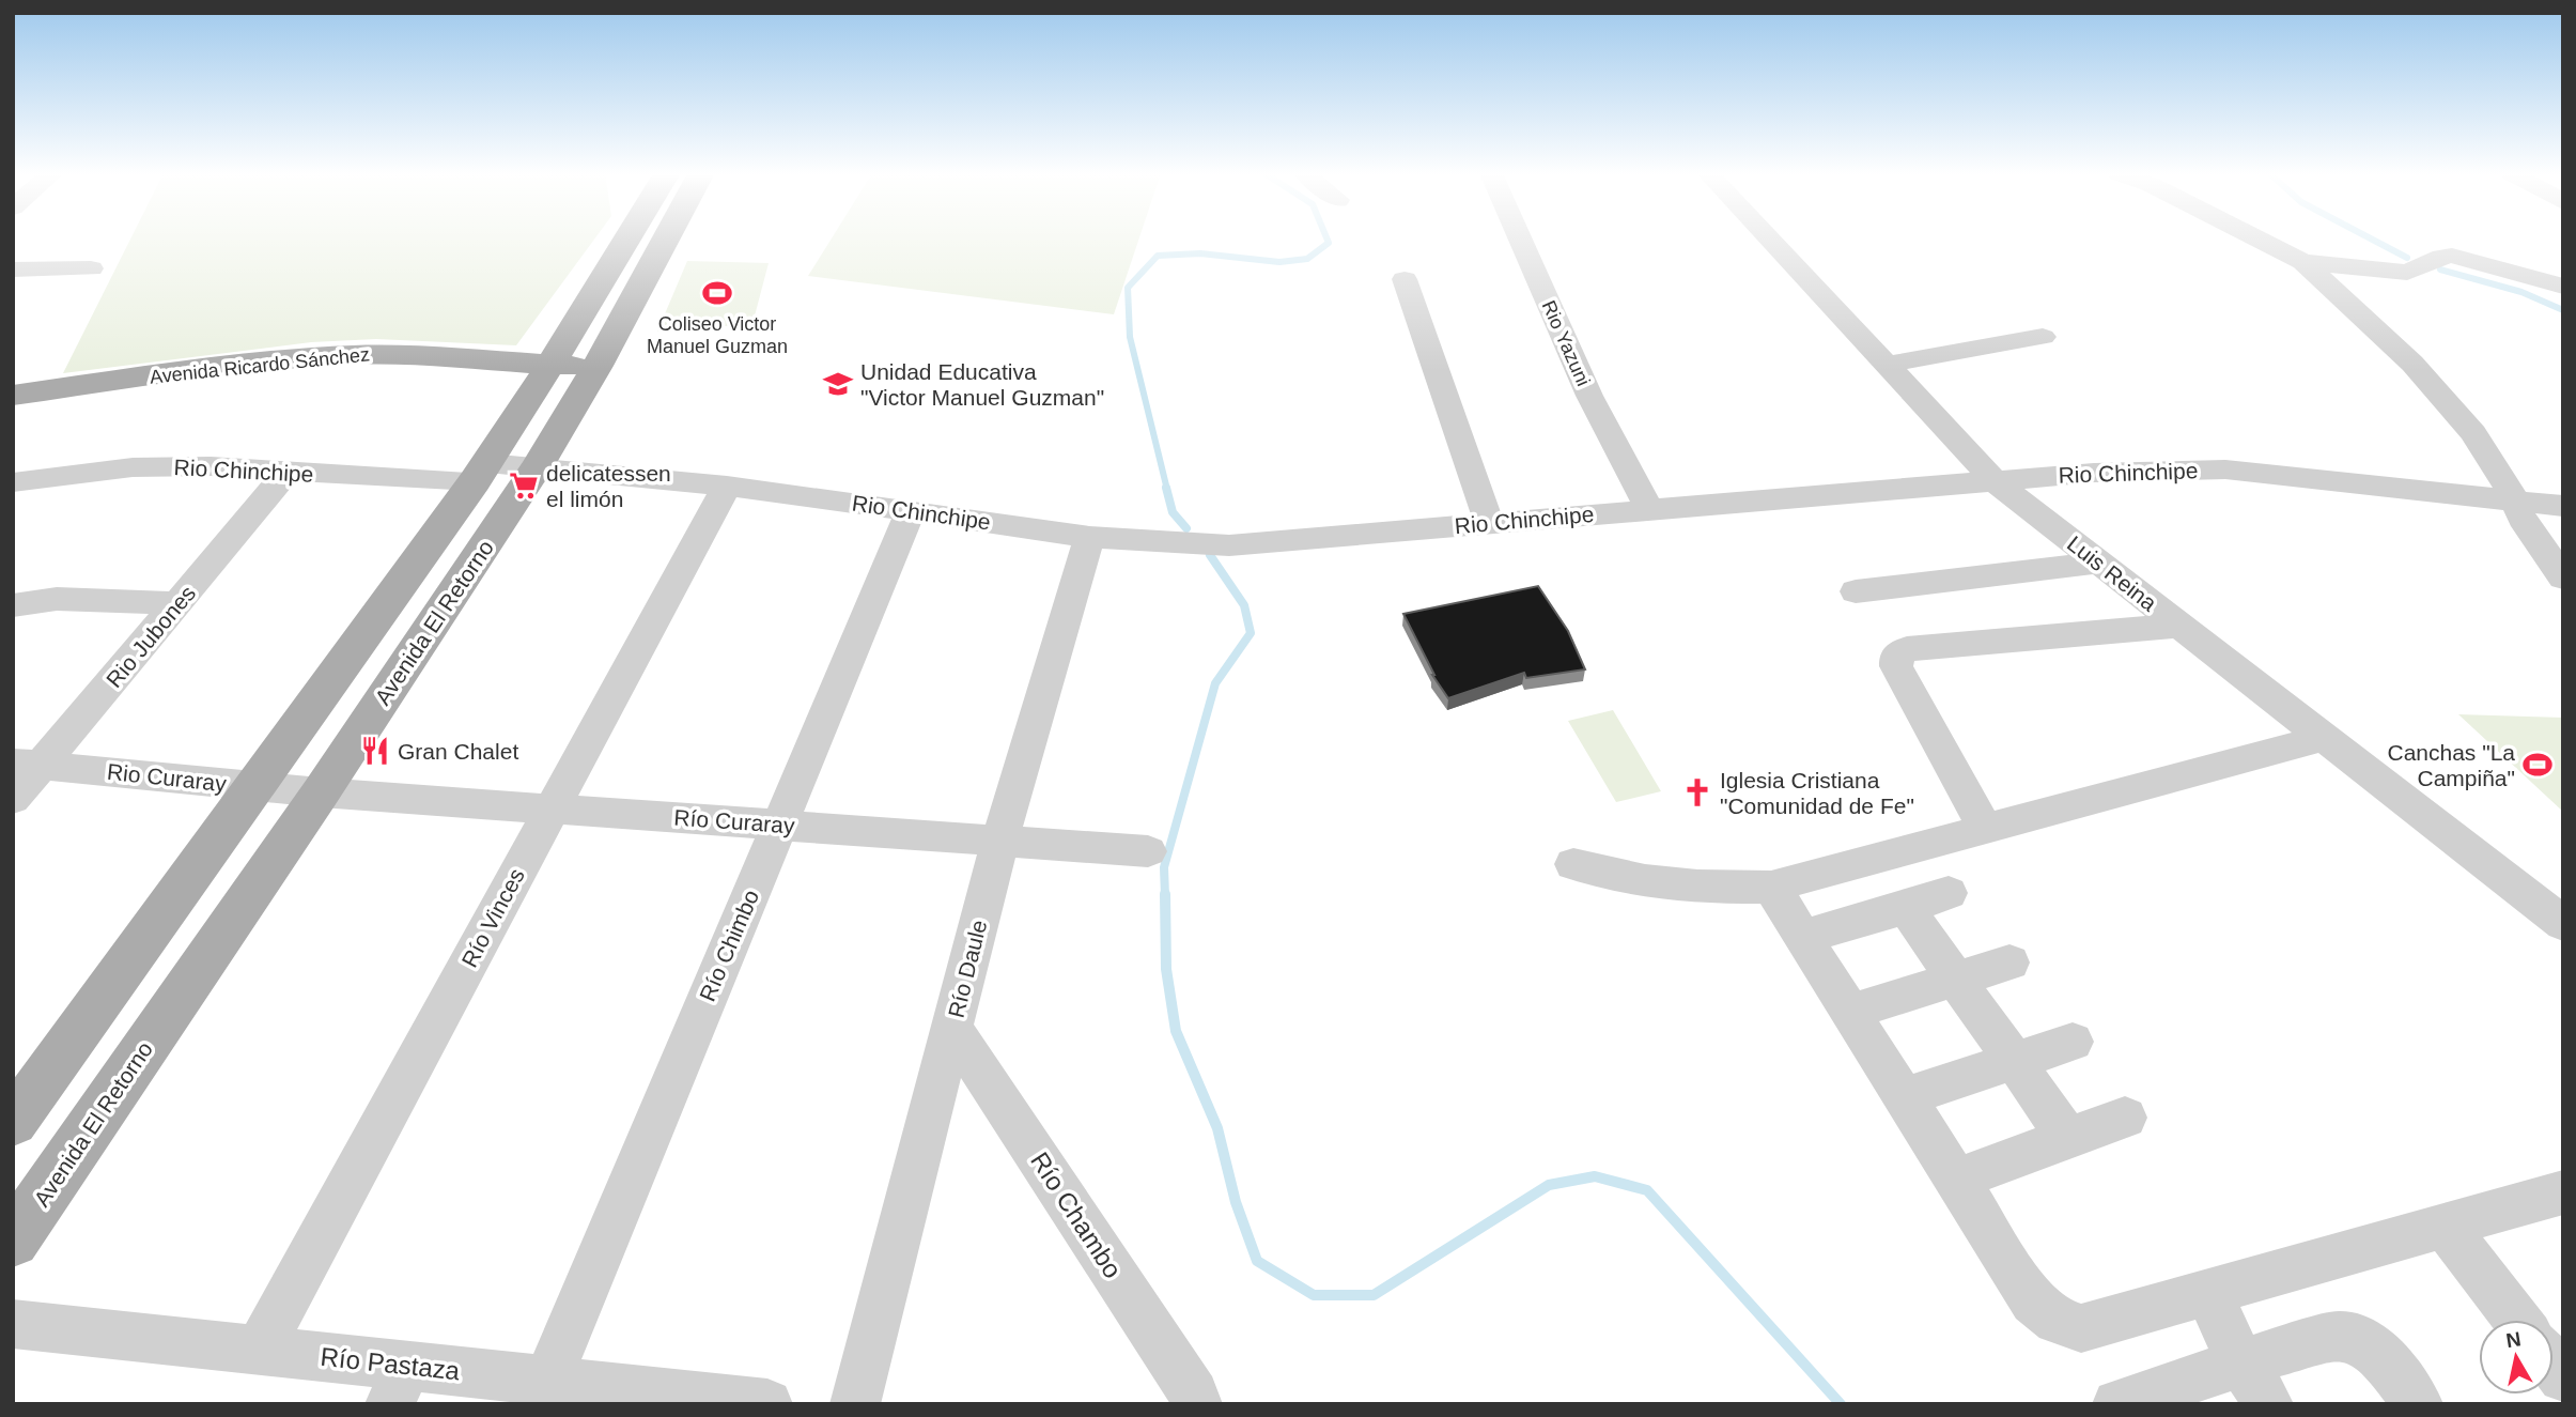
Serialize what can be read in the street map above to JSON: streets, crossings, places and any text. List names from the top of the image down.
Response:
{
  "streets": {
    "main road": ["Avenida Ricardo Sánchez", "Avenida El Retorno"],
    "street": [
      "Rio Yazuni",
      "Rio Chinchipe",
      "Luis Reina",
      "Rio Jubones",
      "Rio Curaray",
      "Río Curaray",
      "Río Vinces",
      "Río Chimbo",
      "Río Daule",
      "Río Chambo",
      "Río Pastaza"
    ]
  },
  "crossings": [
    ["Rio Yazuni", "Rio Chinchipe"],
    ["Avenida Ricardo Sánchez", "Avenida El Retorno"],
    ["Rio Chinchipe", "Luis Reina"],
    ["Rio Chinchipe", "Avenida El Retorno"],
    ["Rio Chinchipe", "Rio Jubones"],
    ["Rio Chinchipe", "Río Vinces"],
    ["Rio Chinchipe", "Río Chimbo"],
    ["Rio Chinchipe", "Río Daule"],
    ["Avenida El Retorno", "Rio Curaray"],
    ["Avenida El Retorno", "Río Curaray"],
    ["Rio Jubones", "Rio Curaray"],
    ["Rio Curaray", "Río Curaray"],
    ["Río Curaray", "Río Vinces"],
    ["Río Curaray", "Río Chimbo"],
    ["Río Curaray", "Río Daule"],
    ["Río Vinces", "Río Pastaza"],
    ["Río Chimbo", "Río Pastaza"],
    ["Río Daule", "Río Chambo"]
  ],
  "places": {
    "sports": ["Coliseo Victor Manuel Guzman", "Canchas \"La Campiña\""],
    "school or university": ["Unidad Educativa \"Victor Manuel Guzman\""],
    "supermarket": ["delicatessen el limón"],
    "restaurant": ["Gran Chalet"],
    "church": ["Iglesia Cristiana \"Comunidad de Fe\""]
  },
  "north": "top"
}
